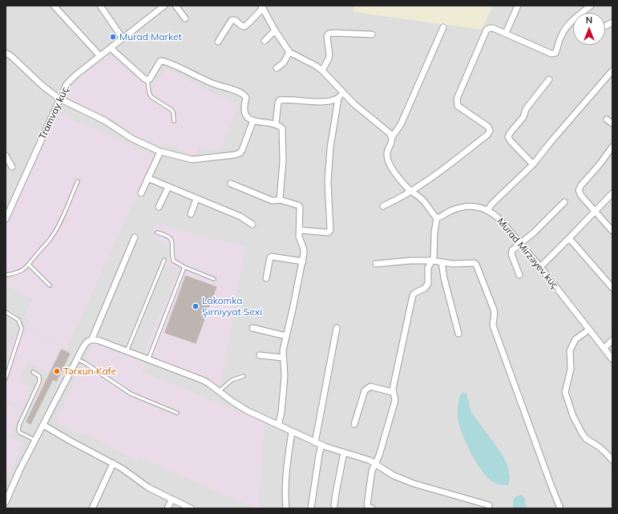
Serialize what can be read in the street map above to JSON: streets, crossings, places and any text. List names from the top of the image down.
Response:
{
  "streets": {
    "street": ["Tramvay küç.", "Murad Mirzəyev küç."]
  },
  "places": ["Murad Market", "Lakomka Şirniyyat Sexi", "Tərxun Kafe"],
  "north": "top"
}
